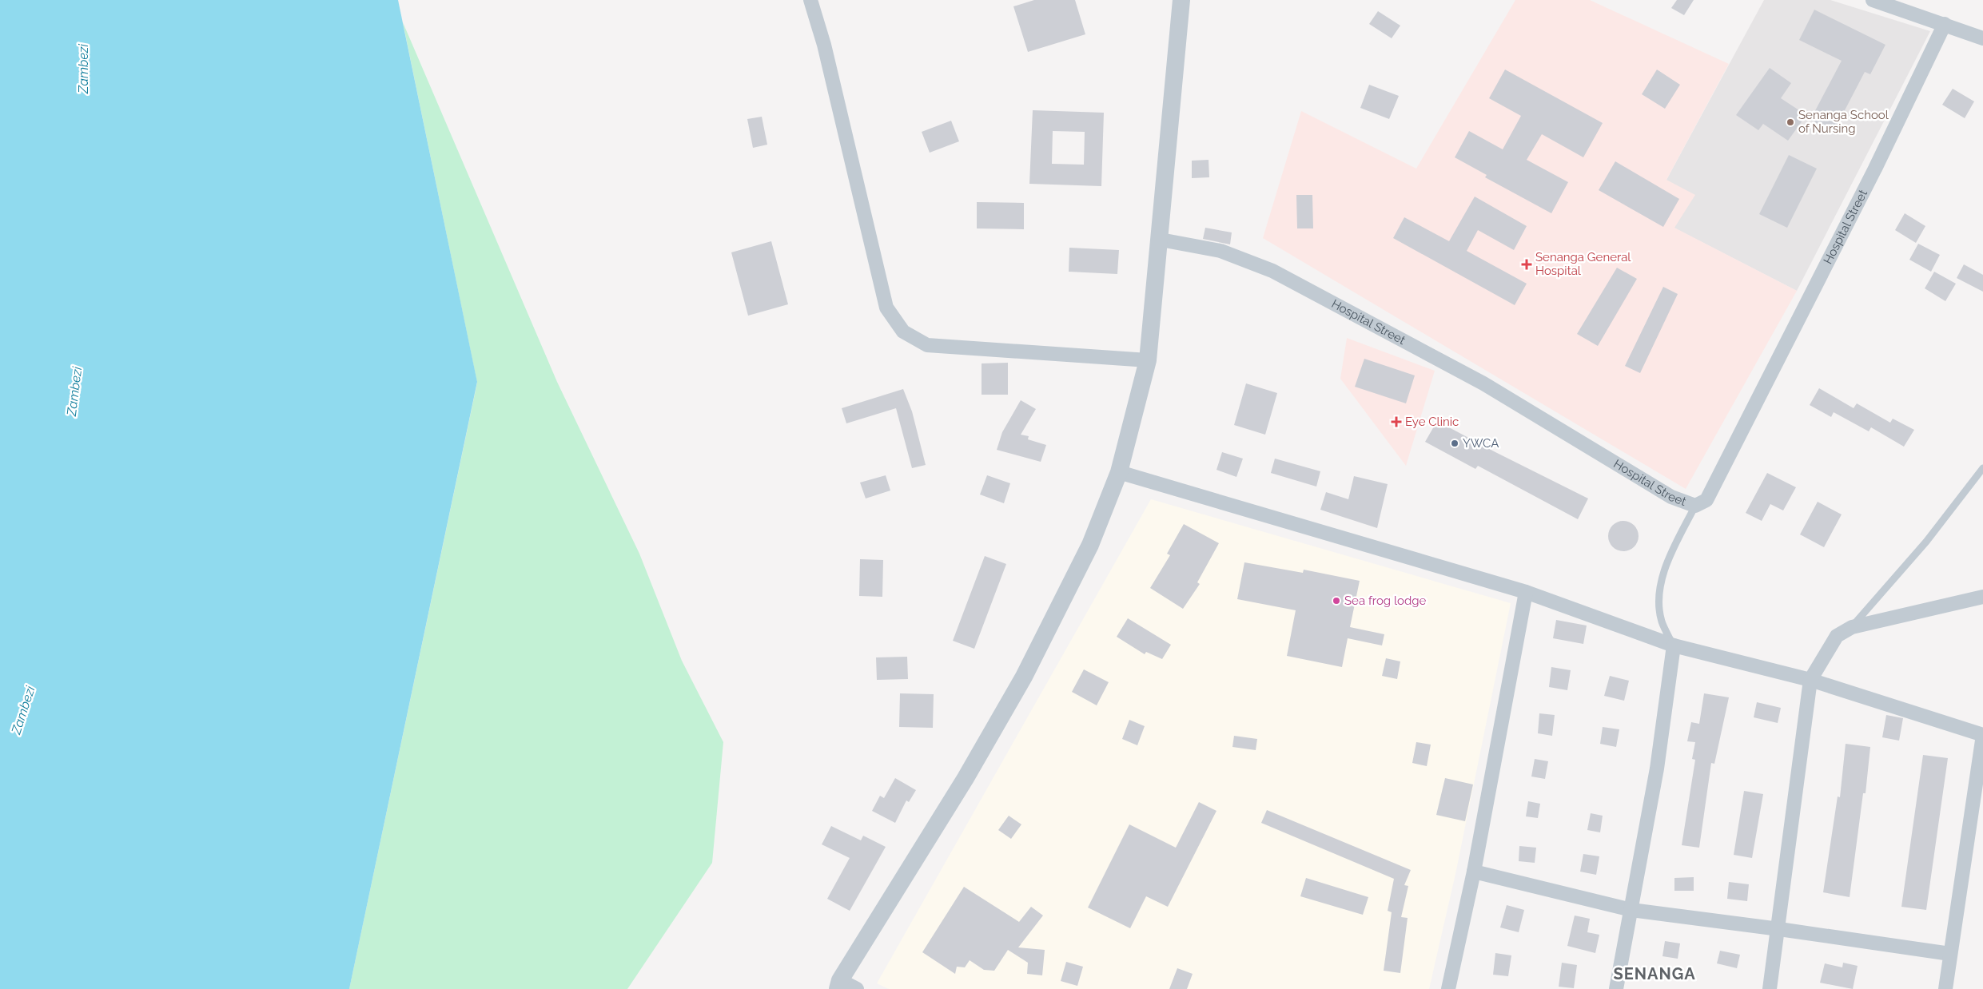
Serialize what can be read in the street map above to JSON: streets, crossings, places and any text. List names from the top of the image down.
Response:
{
  "streets": {
    "street": ["Hospital Street"]
  },
  "districts": ["SENANGA"],
  "water": ["Zambezi"],
  "places": {
    "other": ["Senanga School of Nursing", "YWCA", "Sea frog lodge"],
    "health": ["Senanga General Hospital", "Eye Clinic"]
  }
}
